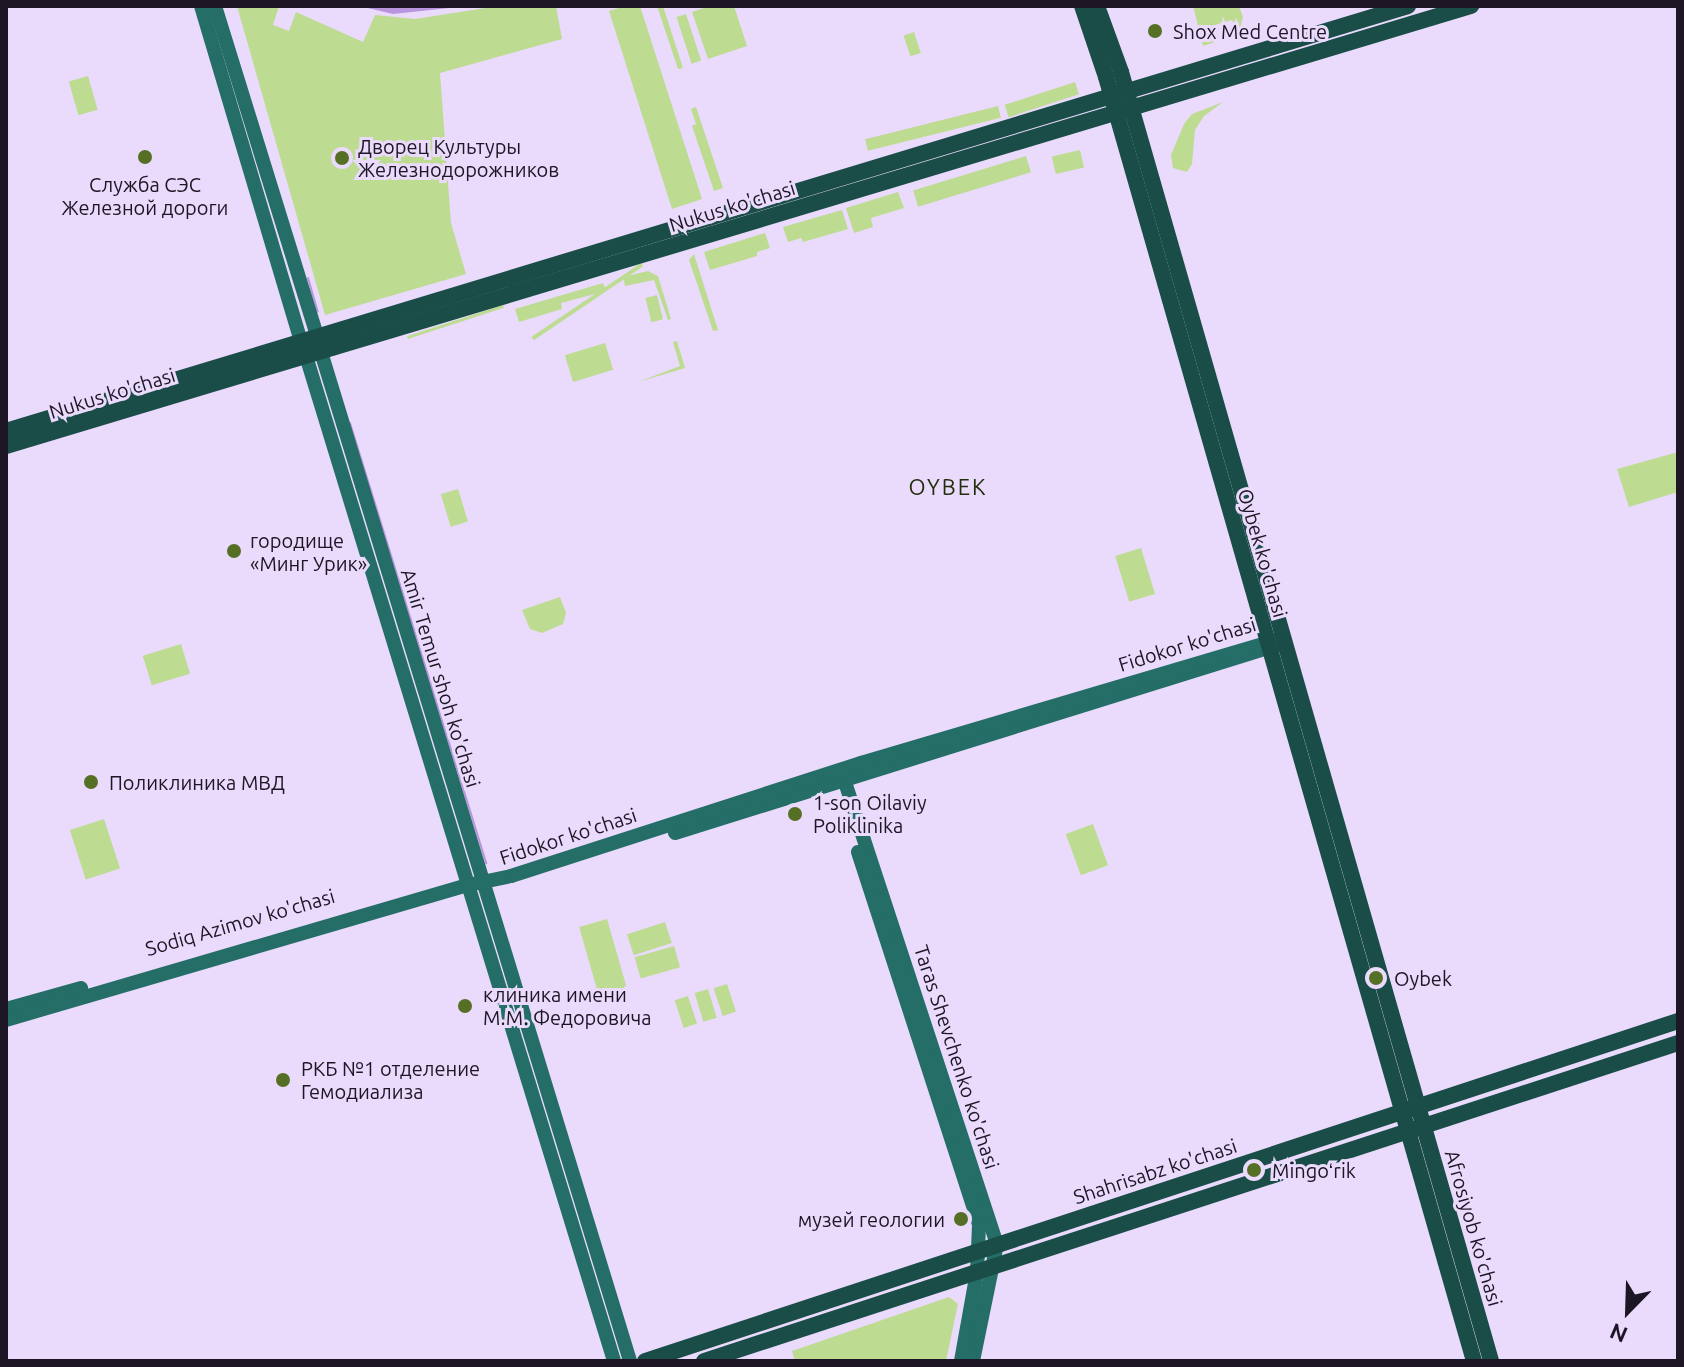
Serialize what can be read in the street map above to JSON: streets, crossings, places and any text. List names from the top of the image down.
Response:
{
  "streets": {
    "main road": [
      "Nukus ko'chasi",
      "Oybek ko'chasi",
      "Fidokor ko'chasi",
      "Amir Temur shoh ko'chasi",
      "Sodiq Azimov ko'chasi",
      "Taras Shevchenko ko'chasi",
      "Shahrisabz ko'chasi",
      "Afrosiyob ko'chasi"
    ]
  },
  "crossings": [
    ["Nukus ko'chasi", "Oybek ko'chasi"],
    ["Nukus ko'chasi", "Amir Temur shoh ko'chasi"],
    ["Oybek ko'chasi", "Fidokor ko'chasi"],
    ["Oybek ko'chasi", "Shahrisabz ko'chasi"],
    ["Oybek ko'chasi", "Afrosiyob ko'chasi"],
    ["Fidokor ko'chasi", "Amir Temur shoh ko'chasi"],
    ["Fidokor ko'chasi", "Sodiq Azimov ko'chasi"],
    ["Fidokor ko'chasi", "Taras Shevchenko ko'chasi"],
    ["Amir Temur shoh ko'chasi", "Sodiq Azimov ko'chasi"],
    ["Taras Shevchenko ko'chasi", "Shahrisabz ko'chasi"],
    ["Shahrisabz ko'chasi", "Afrosiyob ko'chasi"]
  ],
  "districts": ["OYBEK"],
  "places": [
    "Shox Med Centre",
    "Служба СЭС Железной дороги",
    "Дворец Культуры Железнодорожников",
    "городище «Минг Урик»",
    "Поликлиника МВД",
    "1-son Oilaviy Poliklinika",
    "Oybek",
    "клиника имени М.М. Федоровича",
    "РКБ №1 отделение Гемодиализа",
    "Mingoʻrik",
    "музей геологии"
  ],
  "north": "bottom left"
}
